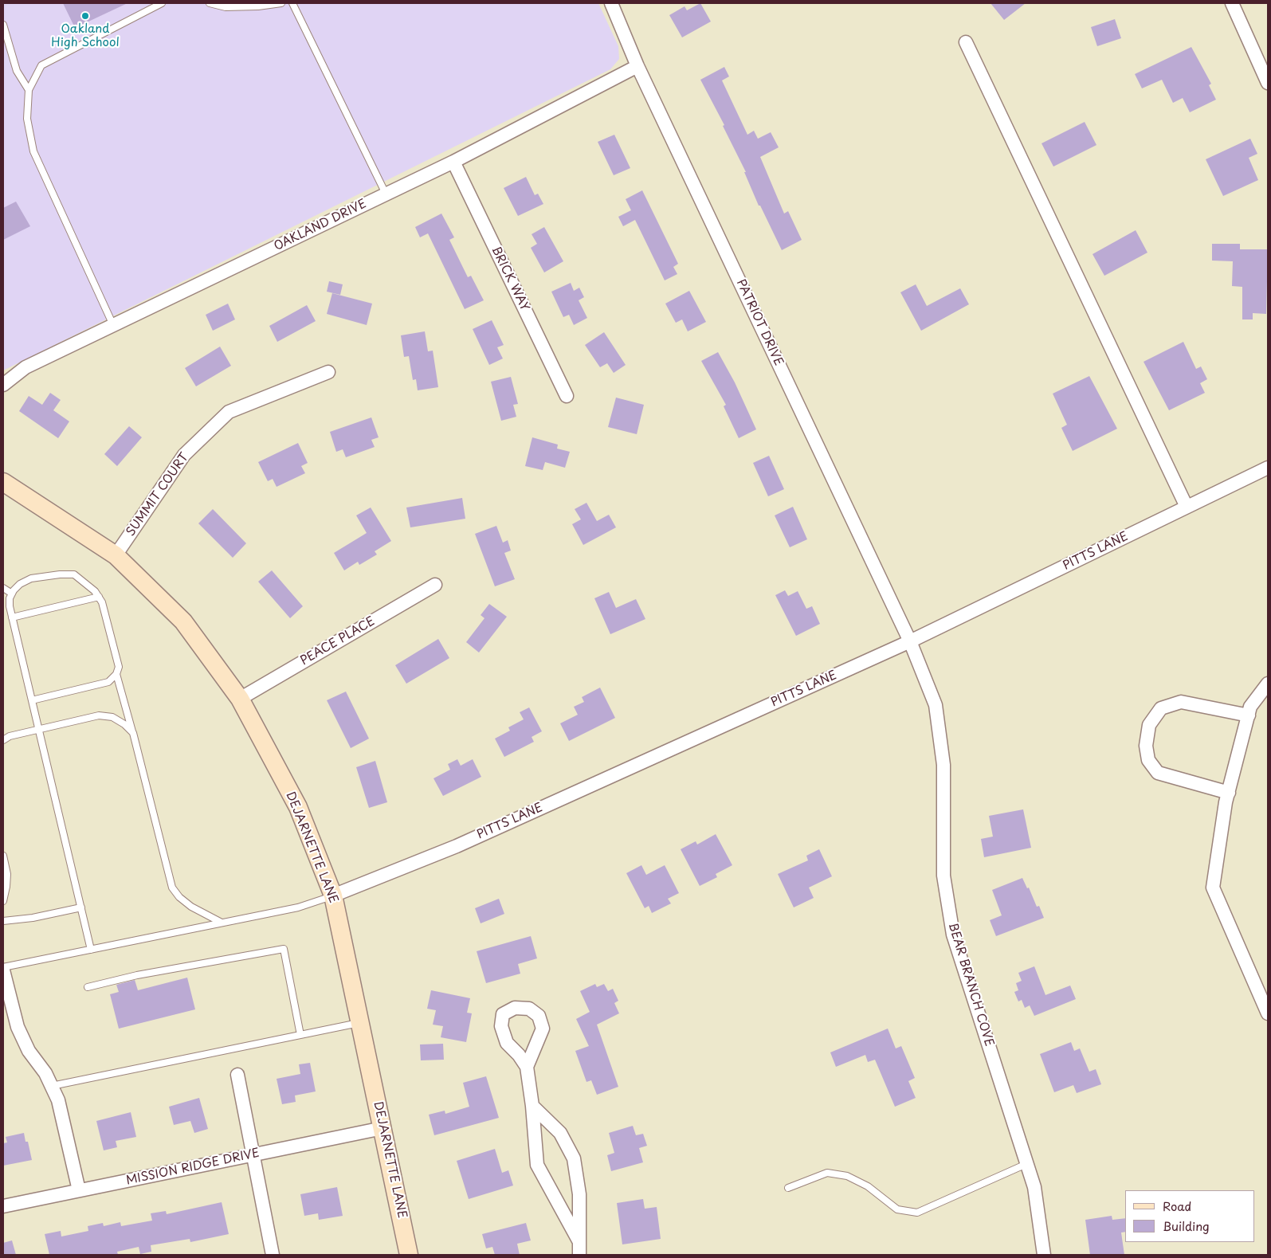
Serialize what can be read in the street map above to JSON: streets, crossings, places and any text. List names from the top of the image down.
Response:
{
  "streets": {
    "main road": ["DEJARNETTE LANE"],
    "street": [
      "OAKLAND DRIVE",
      "BRICK WAY",
      "PATRIOT DRIVE",
      "SUMMIT COURT",
      "PITTS LANE",
      "PEACE PLACE",
      "BEAR BRANCH COVE",
      "MISSION RIDGE DRIVE"
    ]
  },
  "crossings": [
    ["OAKLAND DRIVE", "BRICK WAY"],
    ["OAKLAND DRIVE", "PATRIOT DRIVE"],
    ["PATRIOT DRIVE", "PITTS LANE"],
    ["PATRIOT DRIVE", "BEAR BRANCH COVE"],
    ["SUMMIT COURT", "DEJARNETTE LANE"],
    ["PITTS LANE", "DEJARNETTE LANE"],
    ["PITTS LANE", "BEAR BRANCH COVE"],
    ["PEACE PLACE", "DEJARNETTE LANE"],
    ["DEJARNETTE LANE", "MISSION RIDGE DRIVE"]
  ],
  "places": ["Oakland High School"],
  "legend": ["Road", "Building"]
}
